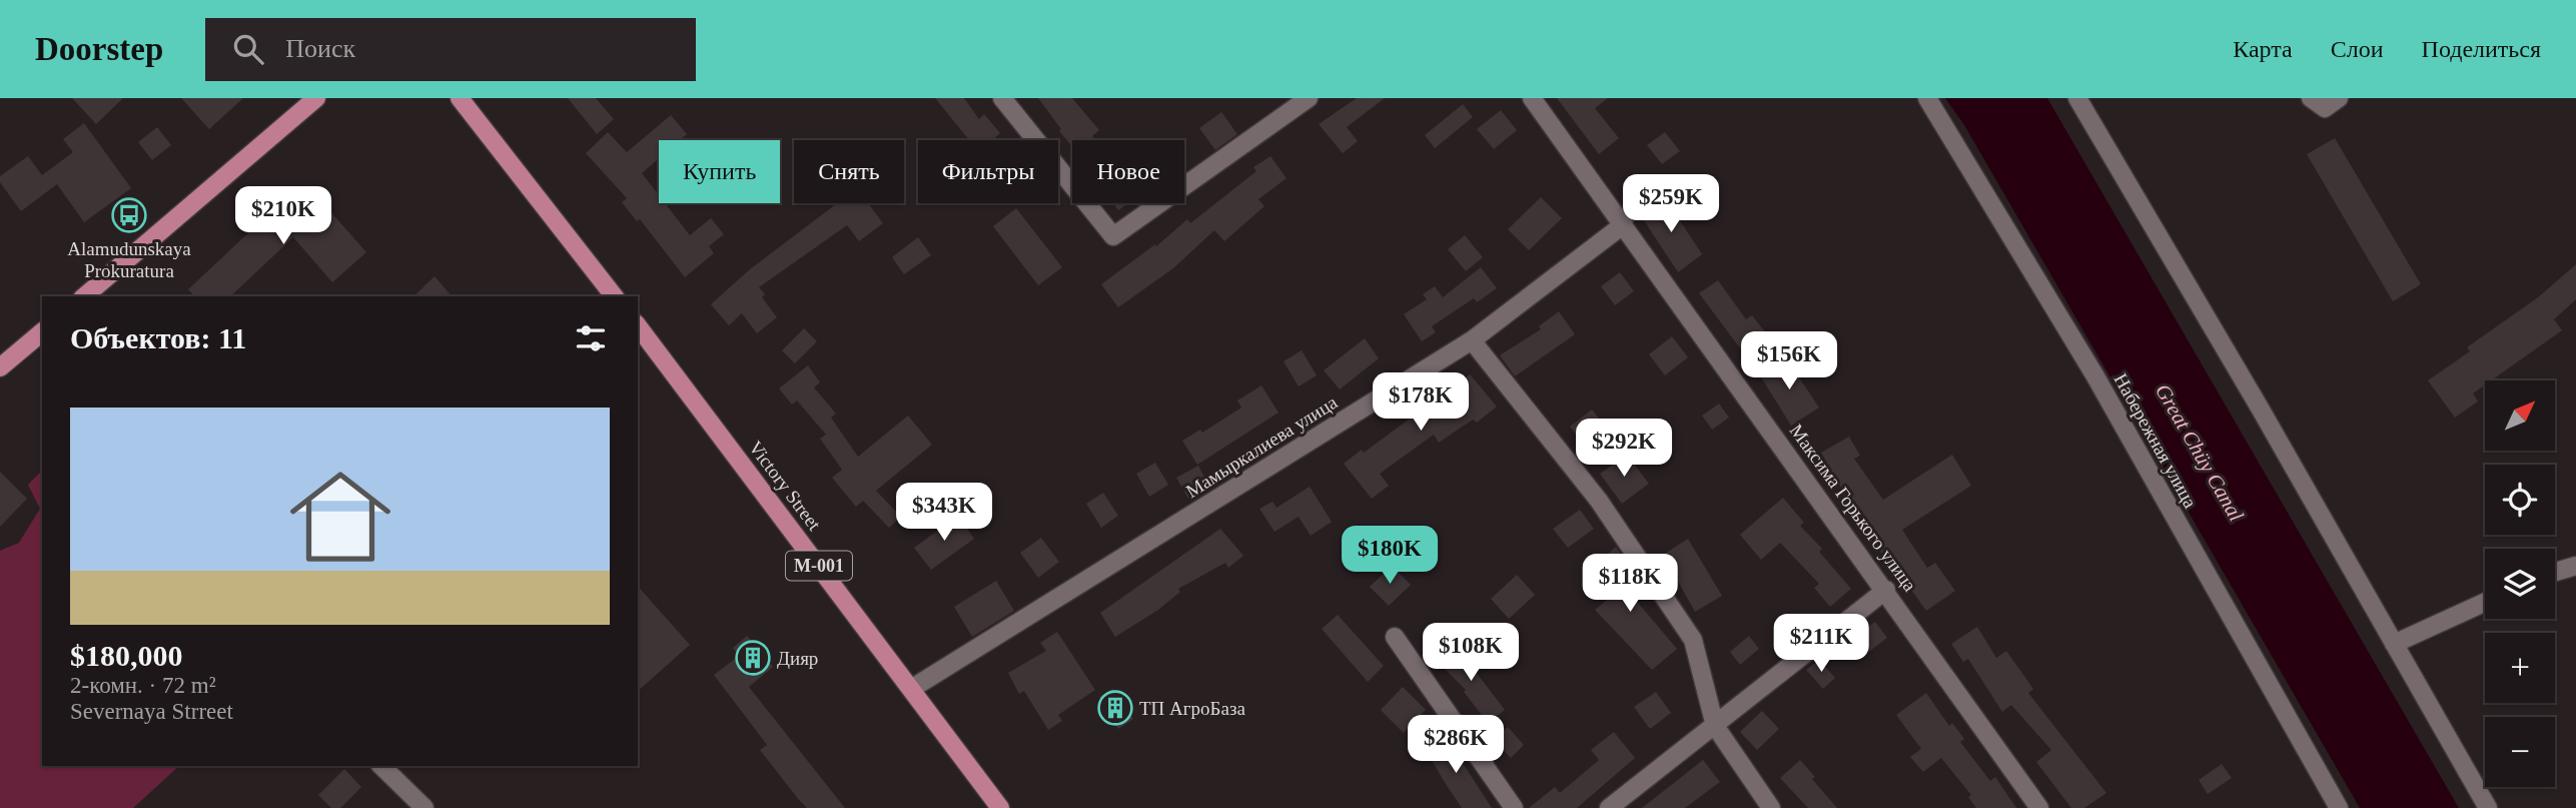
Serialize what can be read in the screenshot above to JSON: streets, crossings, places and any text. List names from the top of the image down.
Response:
{
  "streets": {
    "main road": ["Victory Street", "М-001"],
    "street": ["Набережная улица", "Мамыркалиева улица", "Максима Горького улица"]
  },
  "crossings": [
    ["Мамыркалиева улица", "Victory Street"],
    ["Мамыркалиева улица", "Максима Горького улица"]
  ],
  "water": ["Great Chüy Canal"],
  "places": {
    "bus stop": ["Alamudunskaya Prokuratura"],
    "building": ["Дияр", "ТП АгроБаза"]
  },
  "north": "top right",
  "page": {
    "header": "Doorstep",
    "search": "Поиск",
    "nav": ["Карта", "Слои", "Поделиться"],
    "chip": [
      "Купить",
      "Снять",
      "Фильтры",
      "Новое"
    ],
    "price": [
      "$259K",
      "$210K",
      "$156K",
      "$178K",
      "$292K",
      "$343K",
      "$180K",
      "$118K",
      "$211K",
      "$108K",
      "$286K"
    ],
    "heading": "Объектов: 11",
    "map_buttons": ["+", "−"],
    "list": [
      {
        "name": "$180,000",
        "note": "2-комн. · 72 m² · Severnaya Strreet"
      }
    ]
  }
}
